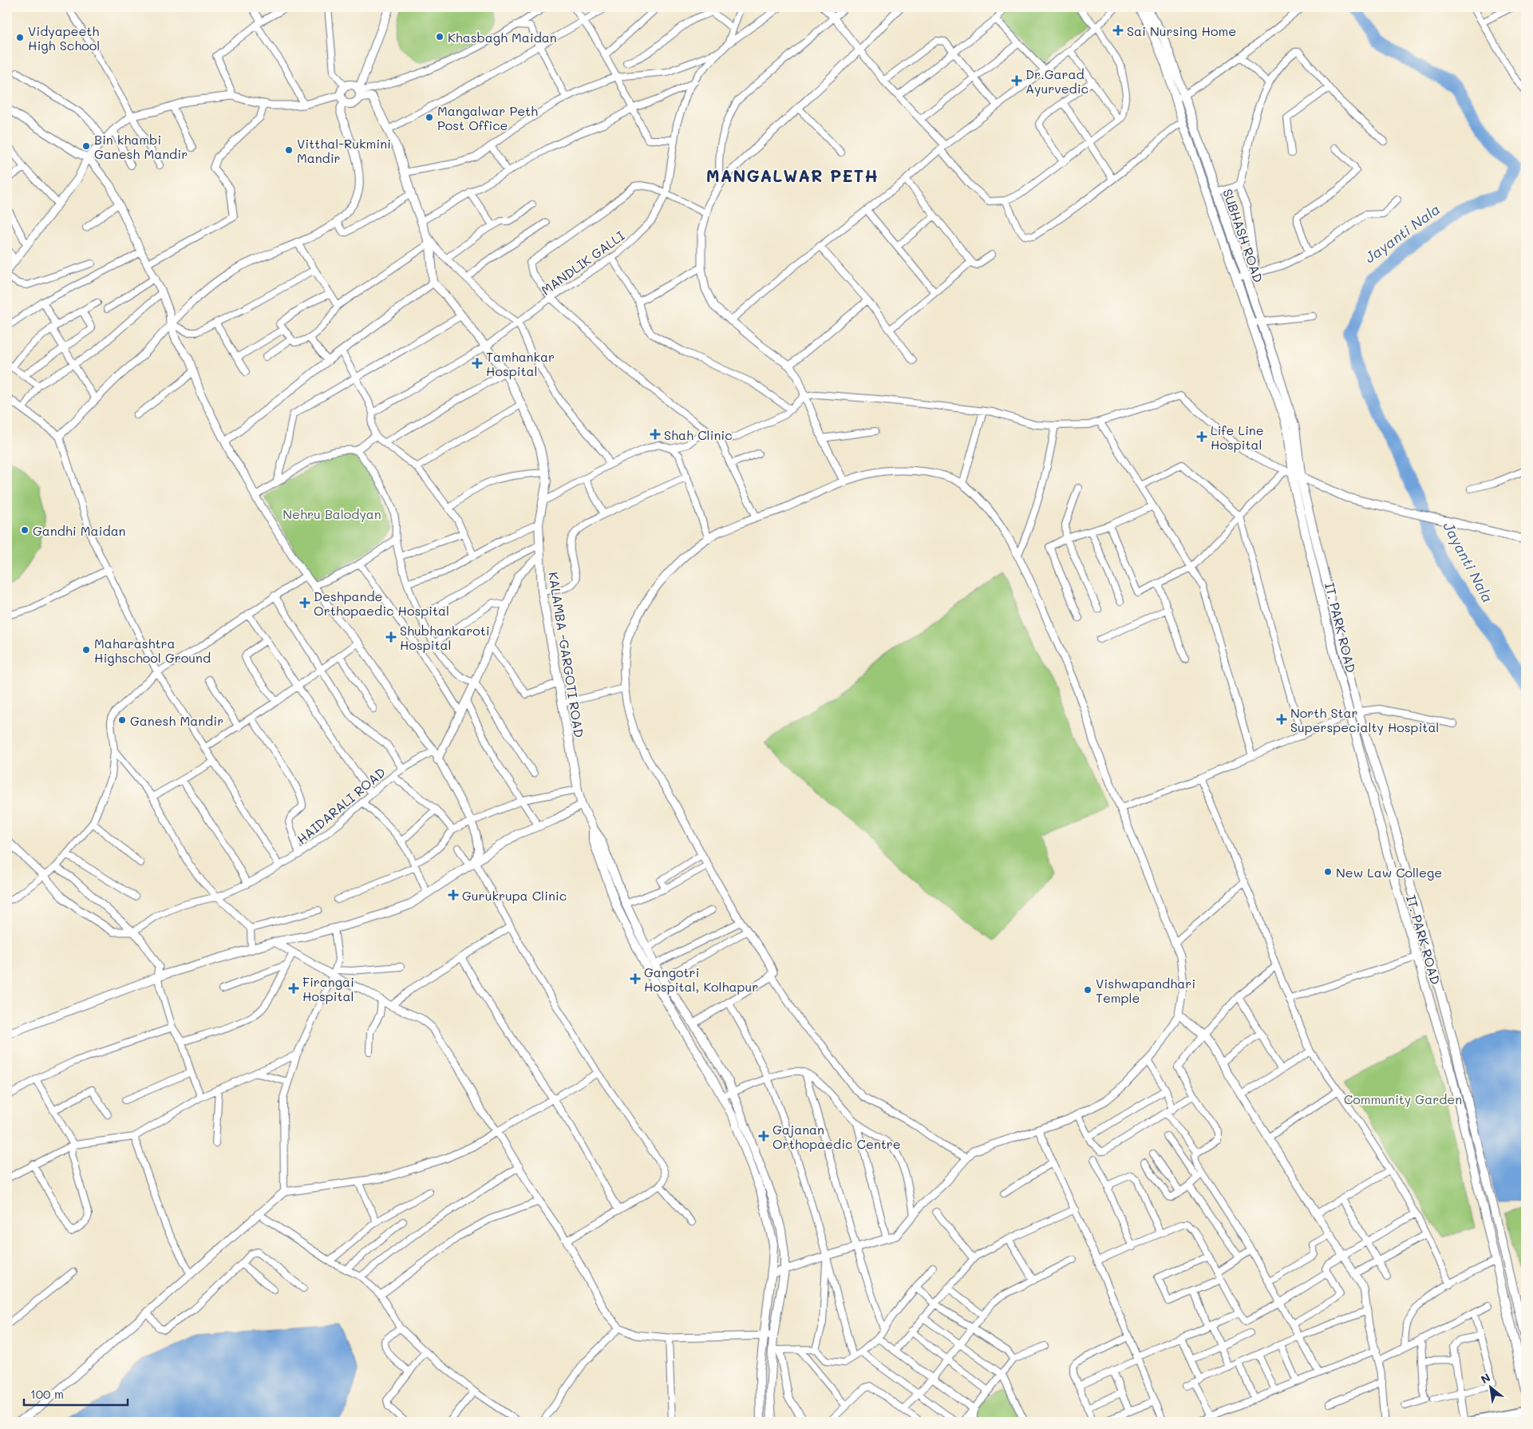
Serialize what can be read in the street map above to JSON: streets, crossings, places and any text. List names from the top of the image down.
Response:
{
  "streets": {
    "main road": ["SUBHASH ROAD", "IT. PARK ROAD", "KALAMBA -GARGOTI ROAD"],
    "street": ["MANDLIK GALLI", "HAIDARALI ROAD"]
  },
  "crossings": [
    ["SUBHASH ROAD", "IT. PARK ROAD"],
    ["MANDLIK GALLI", "KALAMBA -GARGOTI ROAD"]
  ],
  "districts": ["MANGALWAR PETH"],
  "water": ["Jayanti Nala"],
  "parks": ["Nehru Balodyan", "Community Garden"],
  "places": {
    "health": [
      "Sai Nursing Home",
      "Dr.Garad Ayurvedic",
      "Tamhankar Hospital",
      "Shah Clinic",
      "Life Line Hospital",
      "Deshpande Orthopaedic Hospital",
      "Shubhankaroti Hospital",
      "North Star Superspecialty Hospital",
      "Gurukrupa Clinic",
      "Gangotri Hospital, Kolhapur",
      "Firangai Hospital",
      "Gajanan Orthopaedic Centre"
    ],
    "other": [
      "Khasbagh Maidan",
      "Vidyapeeth High School",
      "Mangalwar Peth Post Office",
      "Bin khambi Ganesh Mandir",
      "Vitthal-Rukmini Mandir",
      "Gandhi Maidan",
      "Maharashtra Highschool Ground",
      "Ganesh Mandir",
      "New Law College",
      "Vishwapandhari Temple"
    ]
  },
  "scale_bar": "100 m",
  "north": "top left"
}
